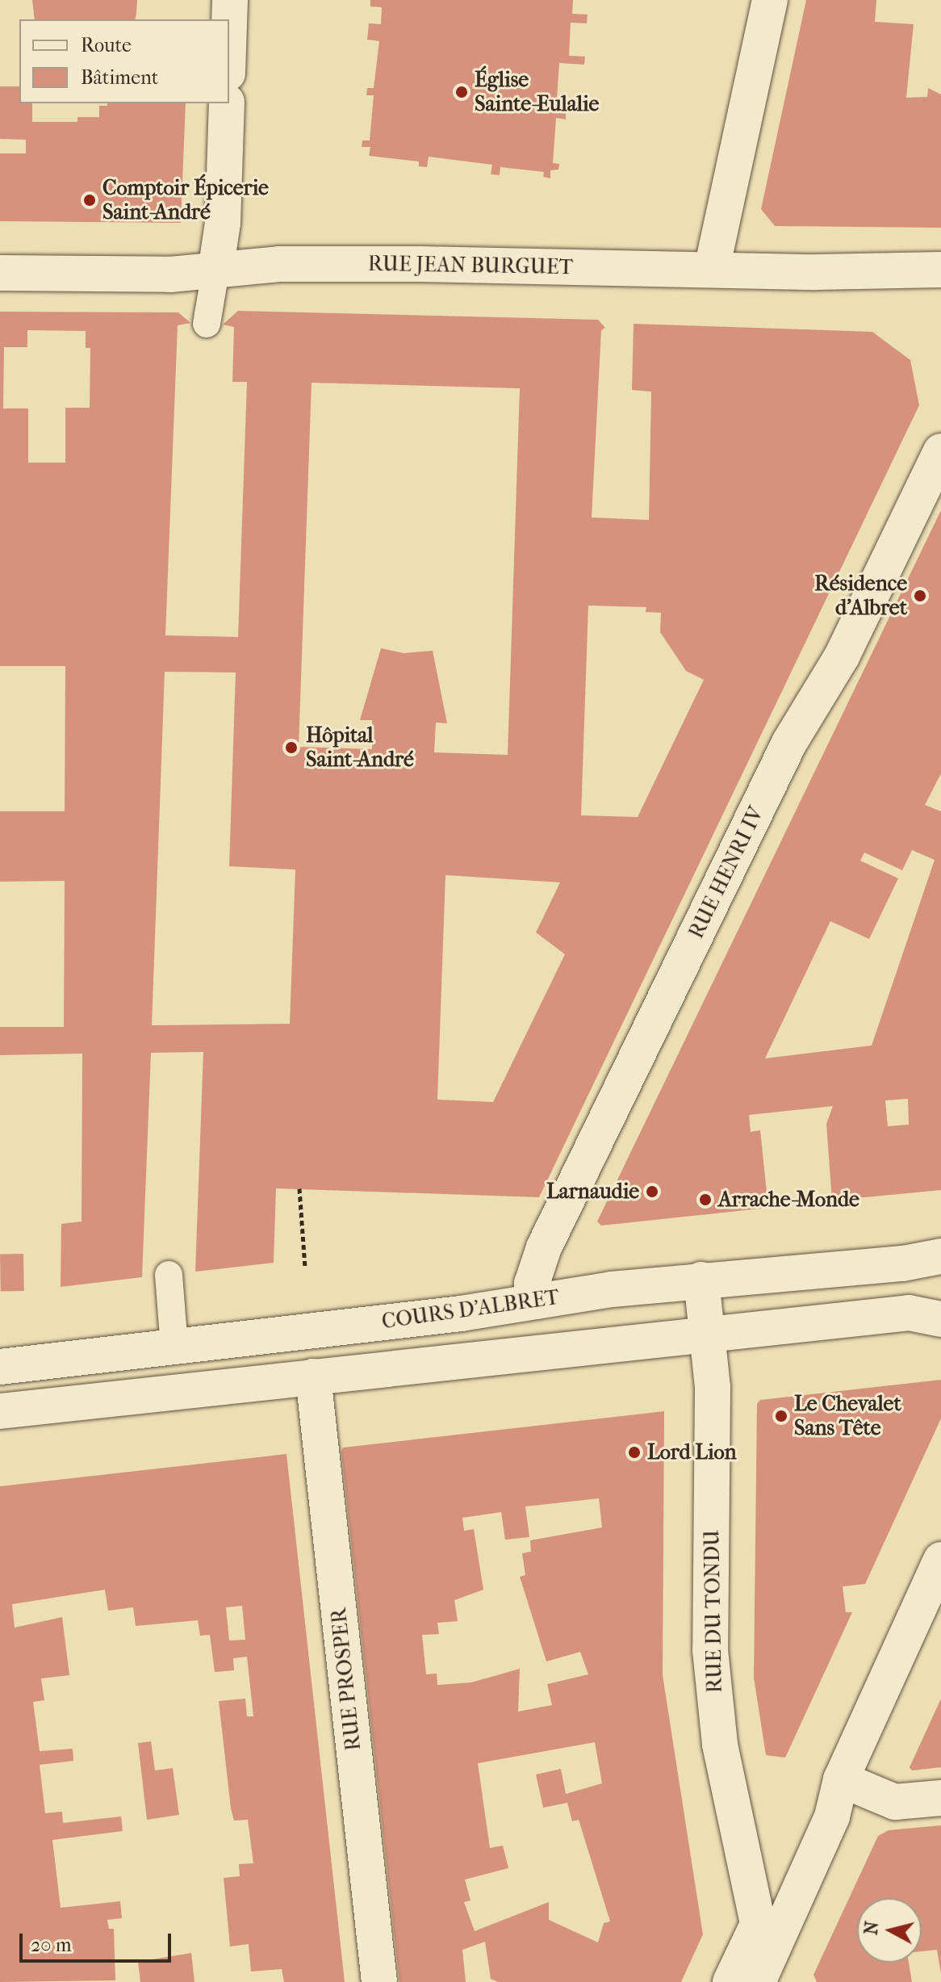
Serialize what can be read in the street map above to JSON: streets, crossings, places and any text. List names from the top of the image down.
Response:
{
  "streets": {
    "street": [
      "RUE JEAN BURGUET",
      "RUE HENRI IV",
      "COURS D'ALBRET",
      "RUE DU TONDU",
      "RUE PROSPER"
    ]
  },
  "crossings": [
    ["RUE HENRI IV", "COURS D'ALBRET"],
    ["COURS D'ALBRET", "RUE DU TONDU"]
  ],
  "places": [
    "Église Sainte-Eulalie",
    "Comptoir Épicerie Saint-André",
    "Résidence d'Albret",
    "Hôpital Saint-André",
    "Larnaudie",
    "Arrache-Monde",
    "Le Chevalet Sans Tête",
    "Lord Lion"
  ],
  "legend": ["Route", "Bâtiment"],
  "scale_bar": "20 m",
  "north": "left"
}
